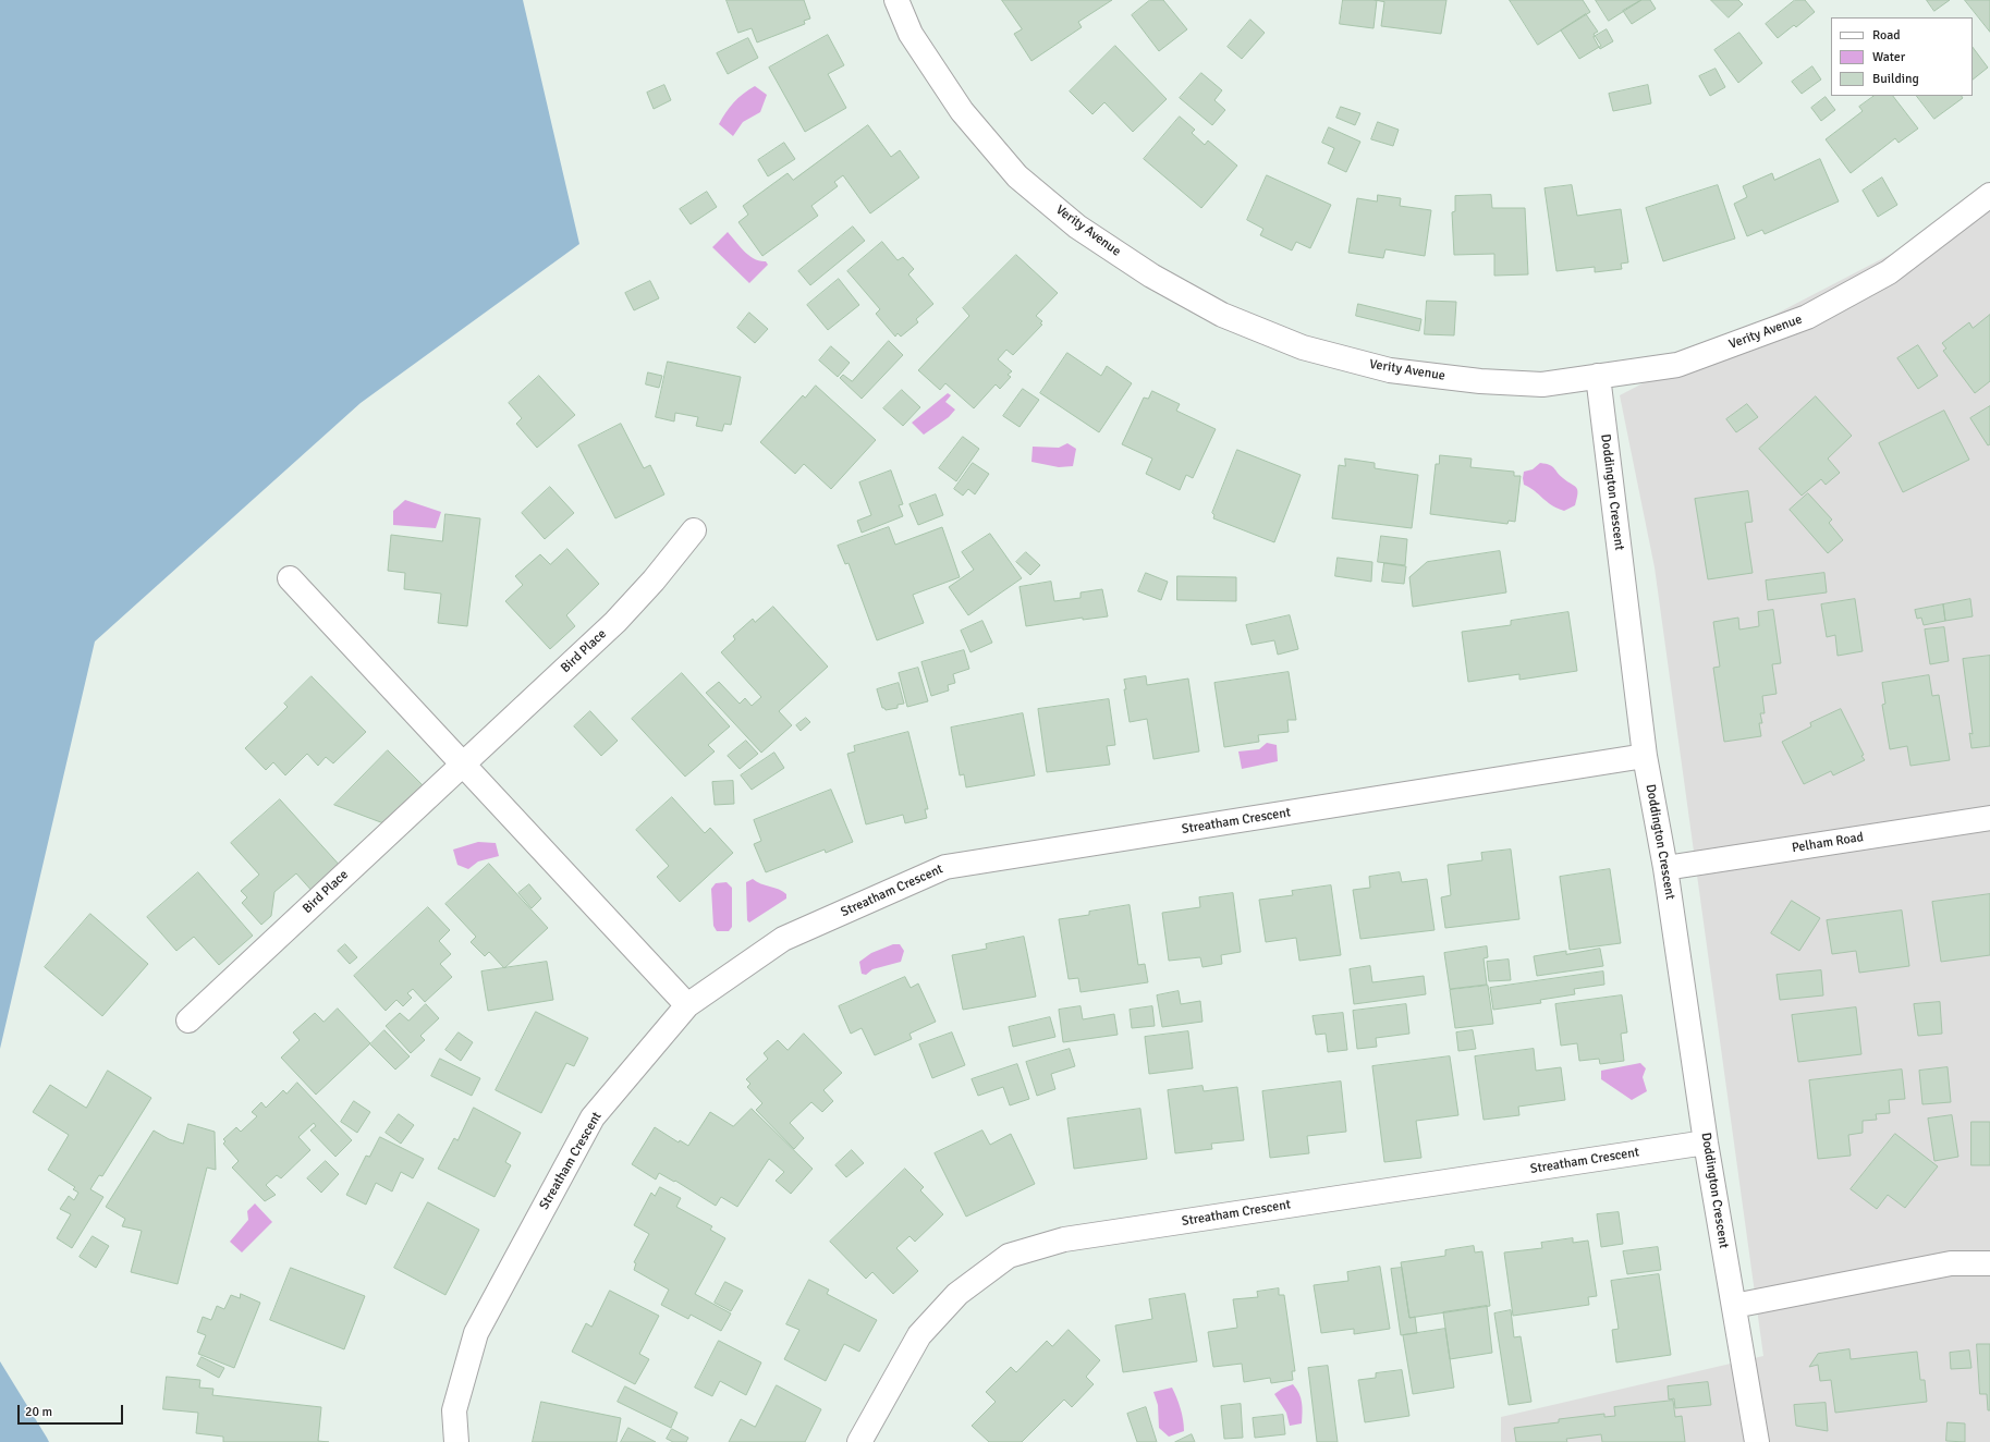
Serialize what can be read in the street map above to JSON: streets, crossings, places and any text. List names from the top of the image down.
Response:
{
  "streets": {
    "street": [
      "Verity Avenue",
      "Doddington Crescent",
      "Bird Place",
      "Streatham Crescent",
      "Pelham Road"
    ]
  },
  "crossings": [
    ["Verity Avenue", "Doddington Crescent"],
    ["Doddington Crescent", "Streatham Crescent"],
    ["Doddington Crescent", "Pelham Road"]
  ],
  "legend": ["Road", "Water", "Building"],
  "scale_bar": "20 m"
}
